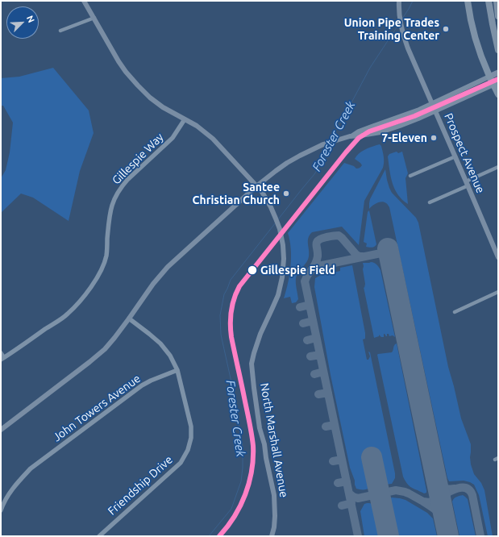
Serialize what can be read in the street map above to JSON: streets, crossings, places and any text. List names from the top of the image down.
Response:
{
  "streets": {
    "main road": ["Prospect Avenue", "North Marshall Avenue"],
    "street": ["Gillespie Way", "John Towers Avenue", "Friendship Drive"]
  },
  "crossings": [
    ["Gillespie Way", "North Marshall Avenue"],
    ["John Towers Avenue", "Friendship Drive"]
  ],
  "water": ["Forester Creek"],
  "places": [
    "Union Pipe Trades Training Center",
    "7-Eleven",
    "Santee Christian Church",
    "Gillespie Field"
  ],
  "north": "top right"
}
